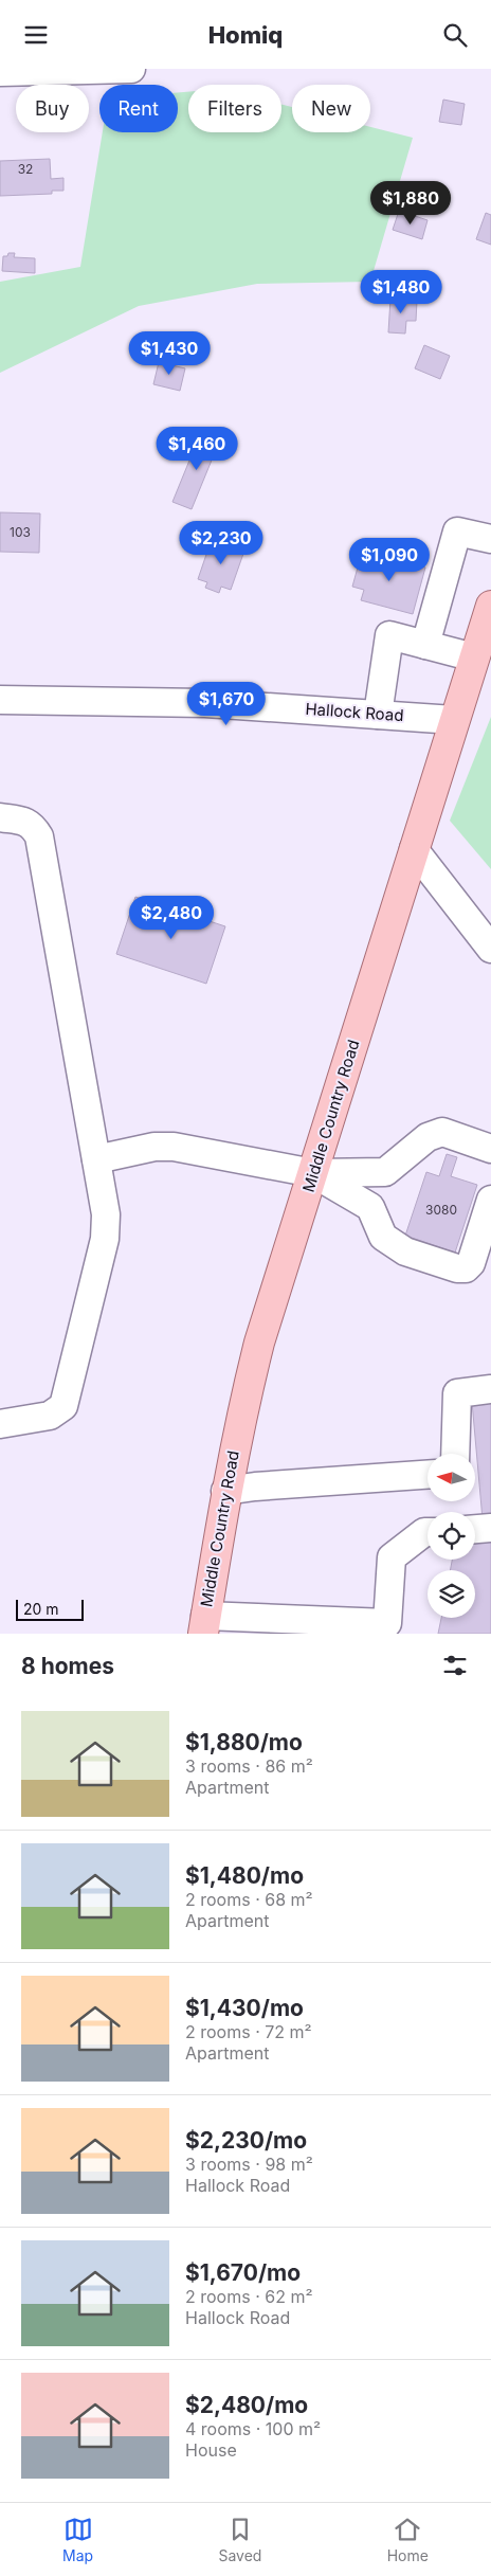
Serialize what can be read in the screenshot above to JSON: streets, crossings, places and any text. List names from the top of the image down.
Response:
{
  "streets": {
    "main road": ["Middle Country Road"],
    "street": ["Hallock Road"]
  },
  "crossings": [
    ["Hallock Road", "Middle Country Road"]
  ],
  "house_numbers": ["32", "103", "3080"],
  "scale_bar": "20 m",
  "north": "left",
  "page": {
    "header": "Homiq",
    "chip": [
      "Buy",
      "Rent",
      "Filters",
      "New"
    ],
    "price": [
      "$1,880",
      "$1,480",
      "$1,430",
      "$1,460",
      "$2,230",
      "$1,090",
      "$1,670",
      "$2,480"
    ],
    "scale": "20 m",
    "heading": "8 homes",
    "list": [
      {
        "name": "$1,880/mo",
        "note": "3 rooms · 86 m² · Apartment"
      },
      {
        "name": "$1,480/mo",
        "note": "2 rooms · 68 m² · Apartment"
      },
      {
        "name": "$1,430/mo",
        "note": "2 rooms · 72 m² · Apartment"
      },
      {
        "name": "$2,230/mo",
        "note": "3 rooms · 98 m² · Hallock Road"
      },
      {
        "name": "$1,670/mo",
        "note": "2 rooms · 62 m² · Hallock Road"
      },
      {
        "name": "$2,480/mo",
        "note": "4 rooms · 100 m² · House"
      }
    ],
    "tabs": ["Map", "Saved", "Home"]
  }
}
